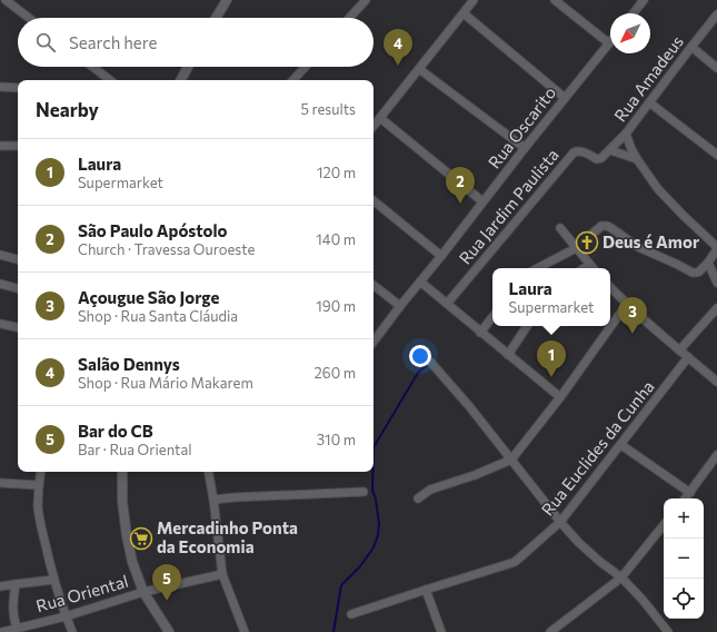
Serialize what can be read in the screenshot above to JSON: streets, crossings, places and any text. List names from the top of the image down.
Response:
{
  "streets": {
    "street": [
      "Rua Amadeus",
      "Rua Oscarito",
      "Rua Jardim Paulista",
      "Rua Euclides da Cunha",
      "Rua Oriental"
    ]
  },
  "crossings": [
    ["Rua Amadeus", "Rua Jardim Paulista"]
  ],
  "places": {
    "church": ["Deus é Amor"],
    "supermarket": ["Mercadinho Ponta da Economia"]
  },
  "north": "bottom left",
  "page": {
    "search": "Search here",
    "pins": [
      "4",
      "2",
      "3",
      "1",
      "5"
    ],
    "heading": ["Nearby", "5 results"],
    "list": [
      {
        "mark": "1",
        "name": "Laura",
        "note": "Supermarket",
        "value": "120 m"
      },
      {
        "mark": "2",
        "name": "São Paulo Apóstolo",
        "note": "Church · Travessa Ouroeste",
        "value": "140 m"
      },
      {
        "mark": "3",
        "name": "Açougue São Jorge",
        "note": "Shop · Rua Santa Cláudia",
        "value": "190 m"
      },
      {
        "mark": "4",
        "name": "Salão Dennys",
        "note": "Shop · Rua Mário Makarem",
        "value": "260 m"
      },
      {
        "mark": "5",
        "name": "Bar do CB",
        "note": "Bar · Rua Oriental",
        "value": "310 m"
      }
    ],
    "popup": ["Laura", "Supermarket"],
    "map_buttons": ["+", "−"]
  }
}
